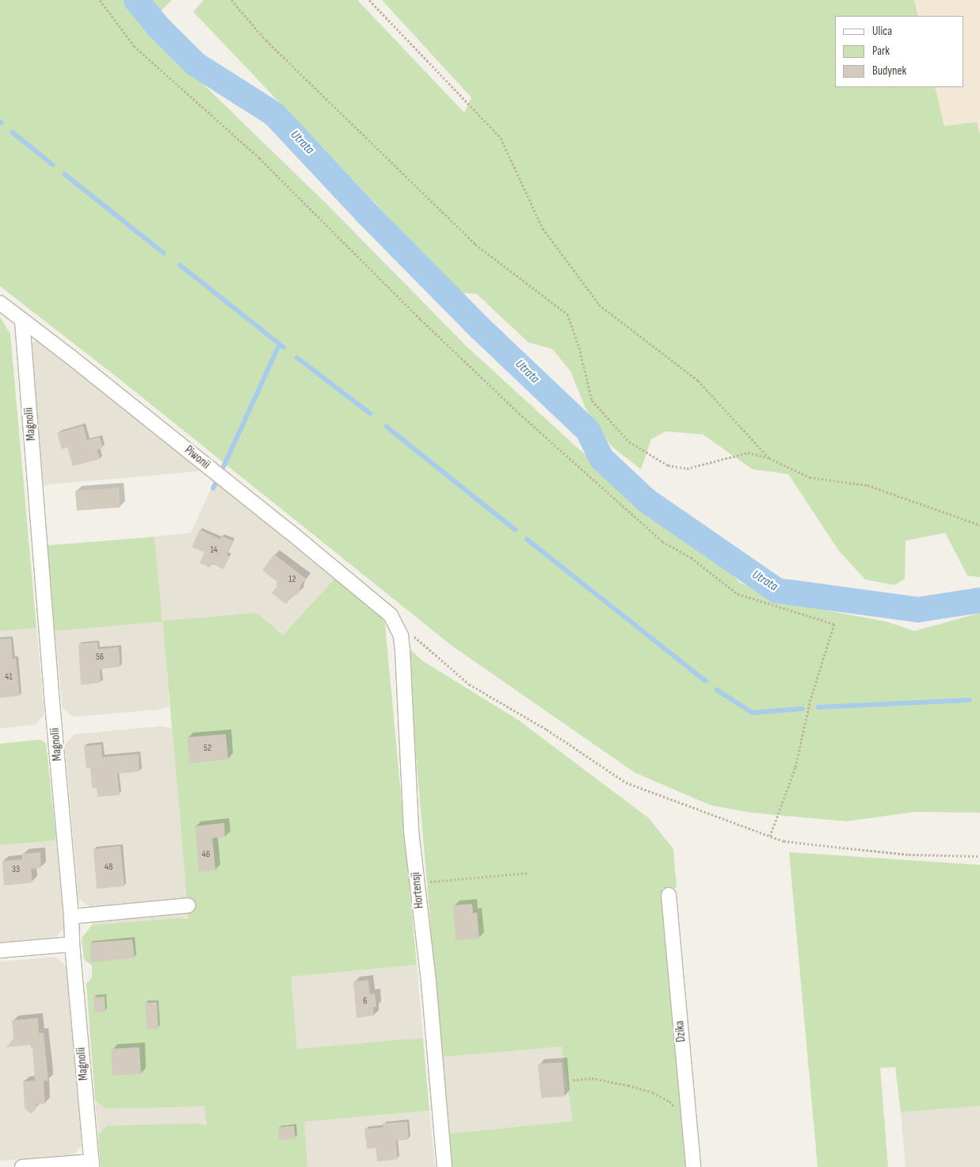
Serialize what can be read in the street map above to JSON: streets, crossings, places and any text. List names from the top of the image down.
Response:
{
  "streets": {
    "street": [
      "Magnolii",
      "Piwonii",
      "Hortensji",
      "Dzika"
    ]
  },
  "crossings": [
    ["Magnolii", "Piwonii"],
    ["Piwonii", "Hortensji"]
  ],
  "water": ["Utrata"],
  "house_numbers": [
    "14",
    "12",
    "56",
    "41",
    "52",
    "46",
    "48",
    "33",
    "6"
  ],
  "legend": ["Ulica", "Park", "Budynek"]
}
